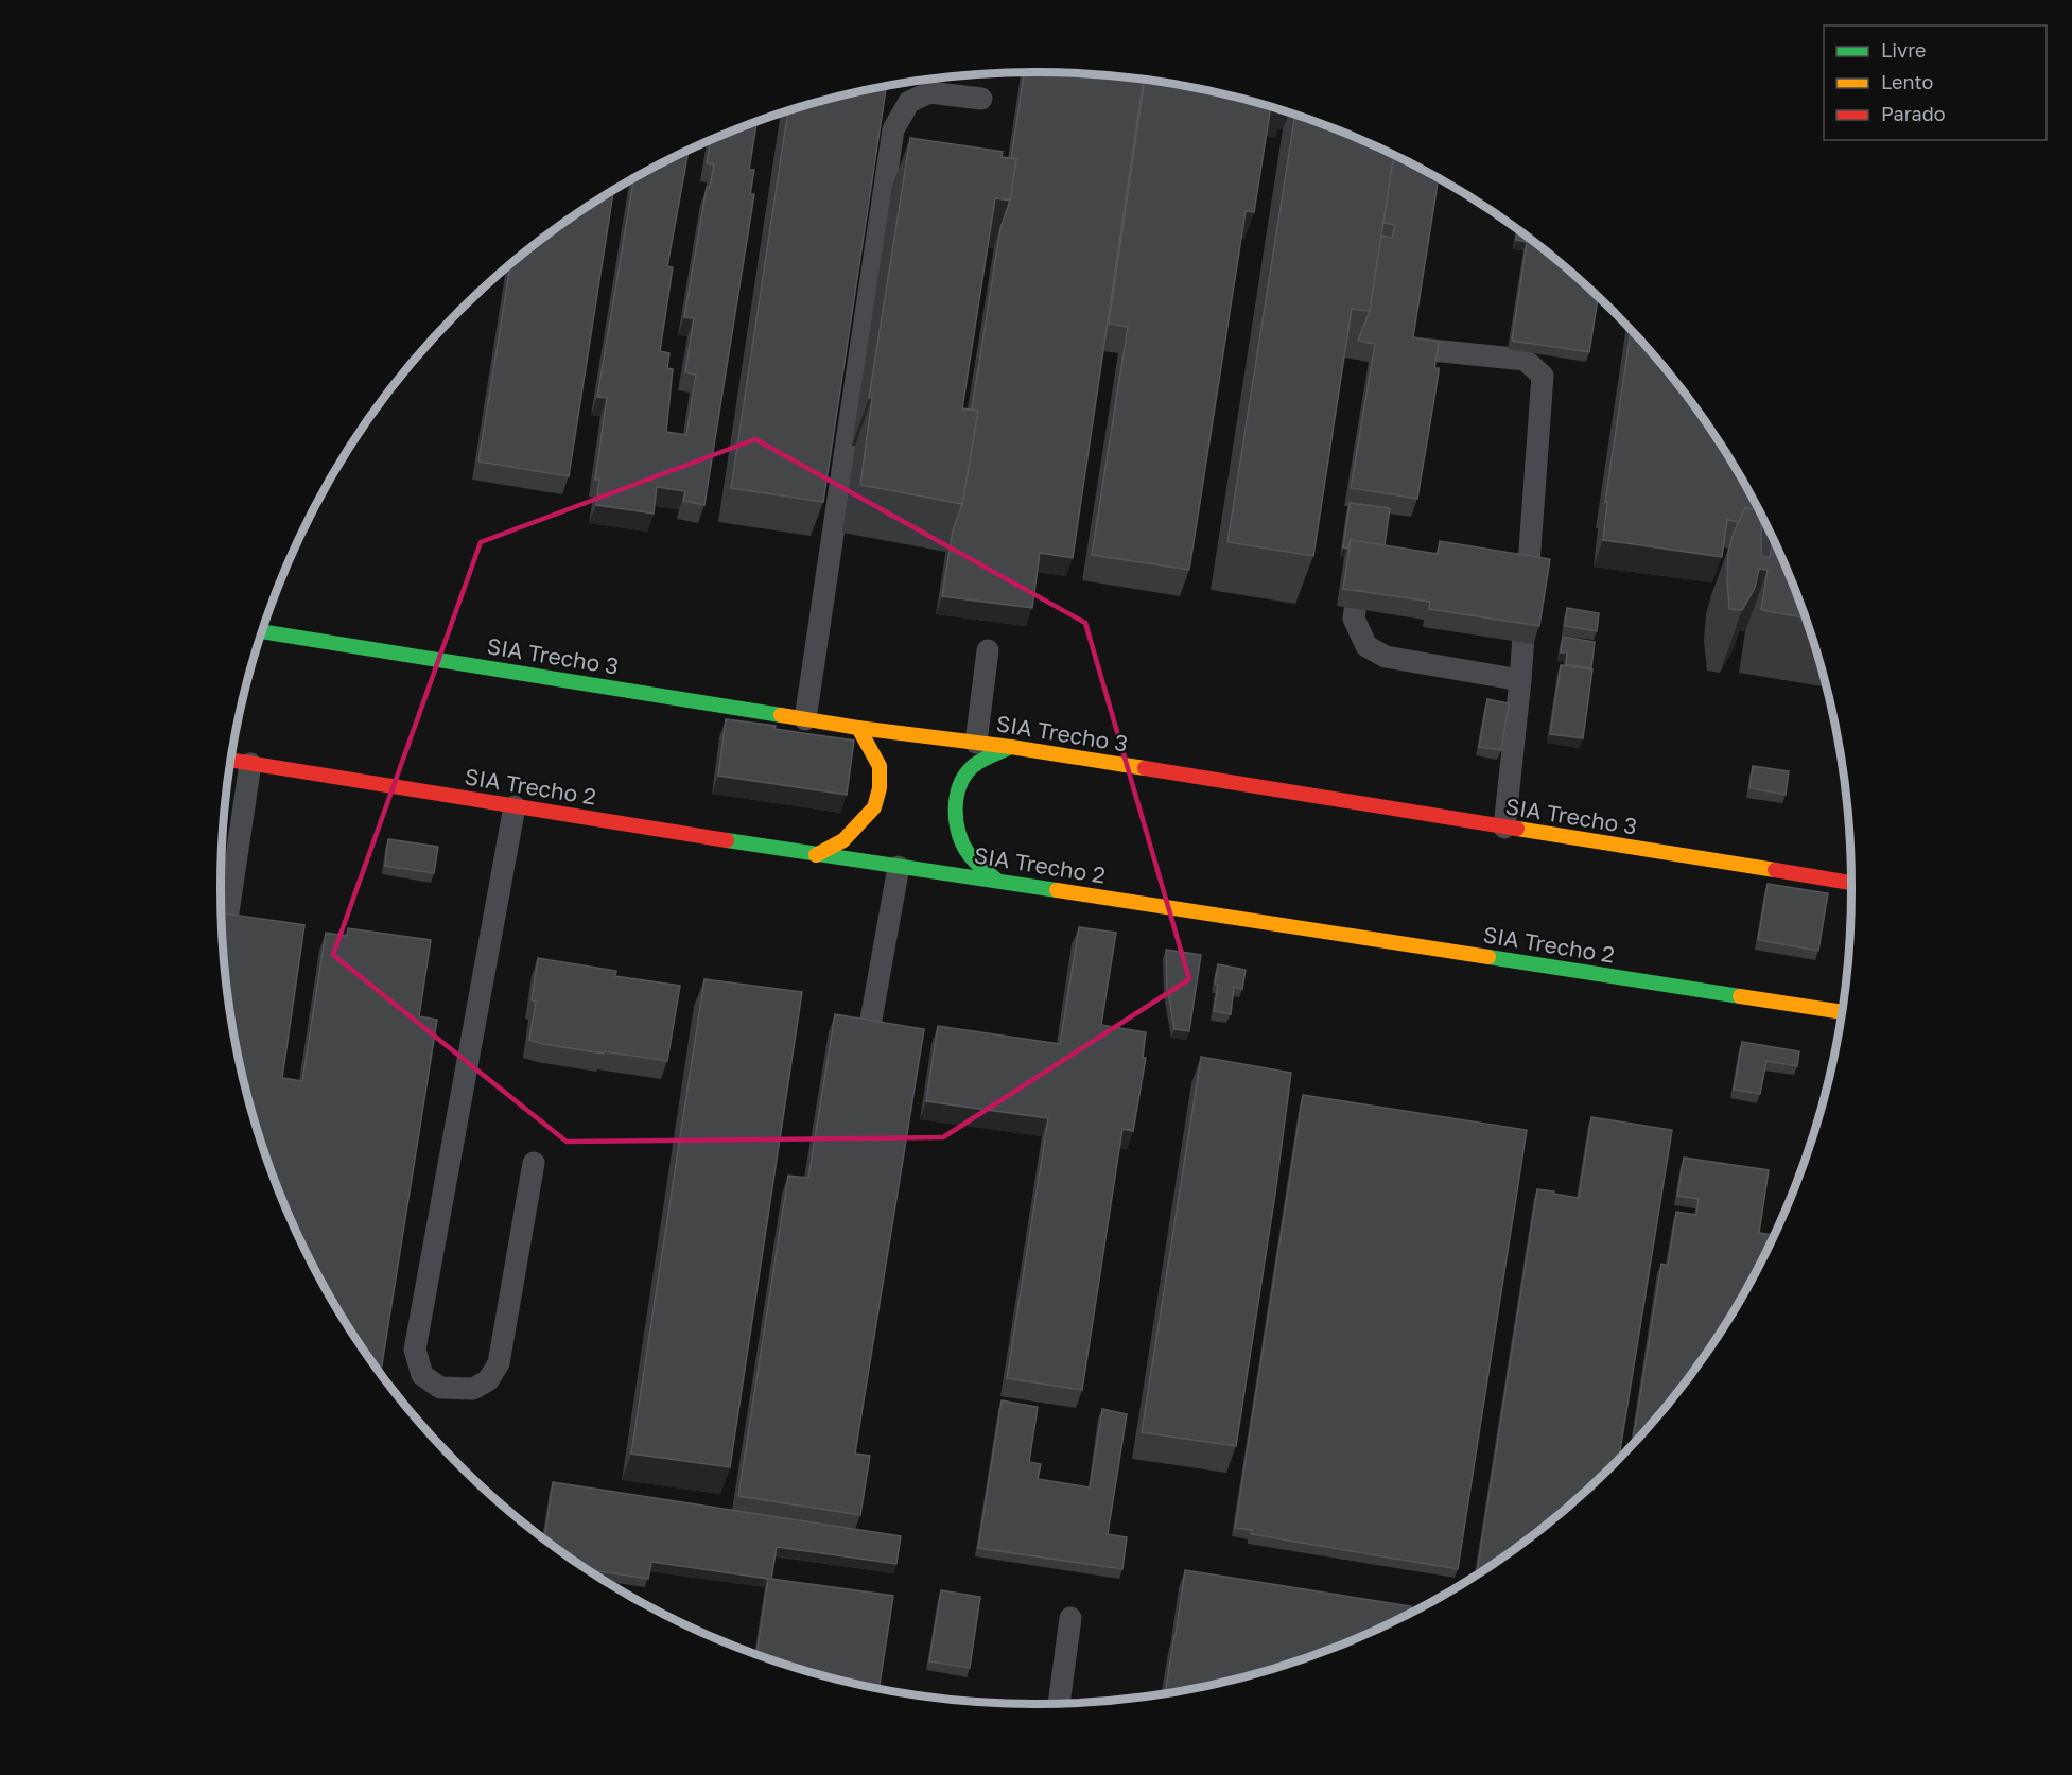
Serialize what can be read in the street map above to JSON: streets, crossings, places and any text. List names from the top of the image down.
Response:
{
  "streets": {
    "main road": ["SIA Trecho 3", "SIA Trecho 2"]
  },
  "legend": ["Livre", "Lento", "Parado"]
}
